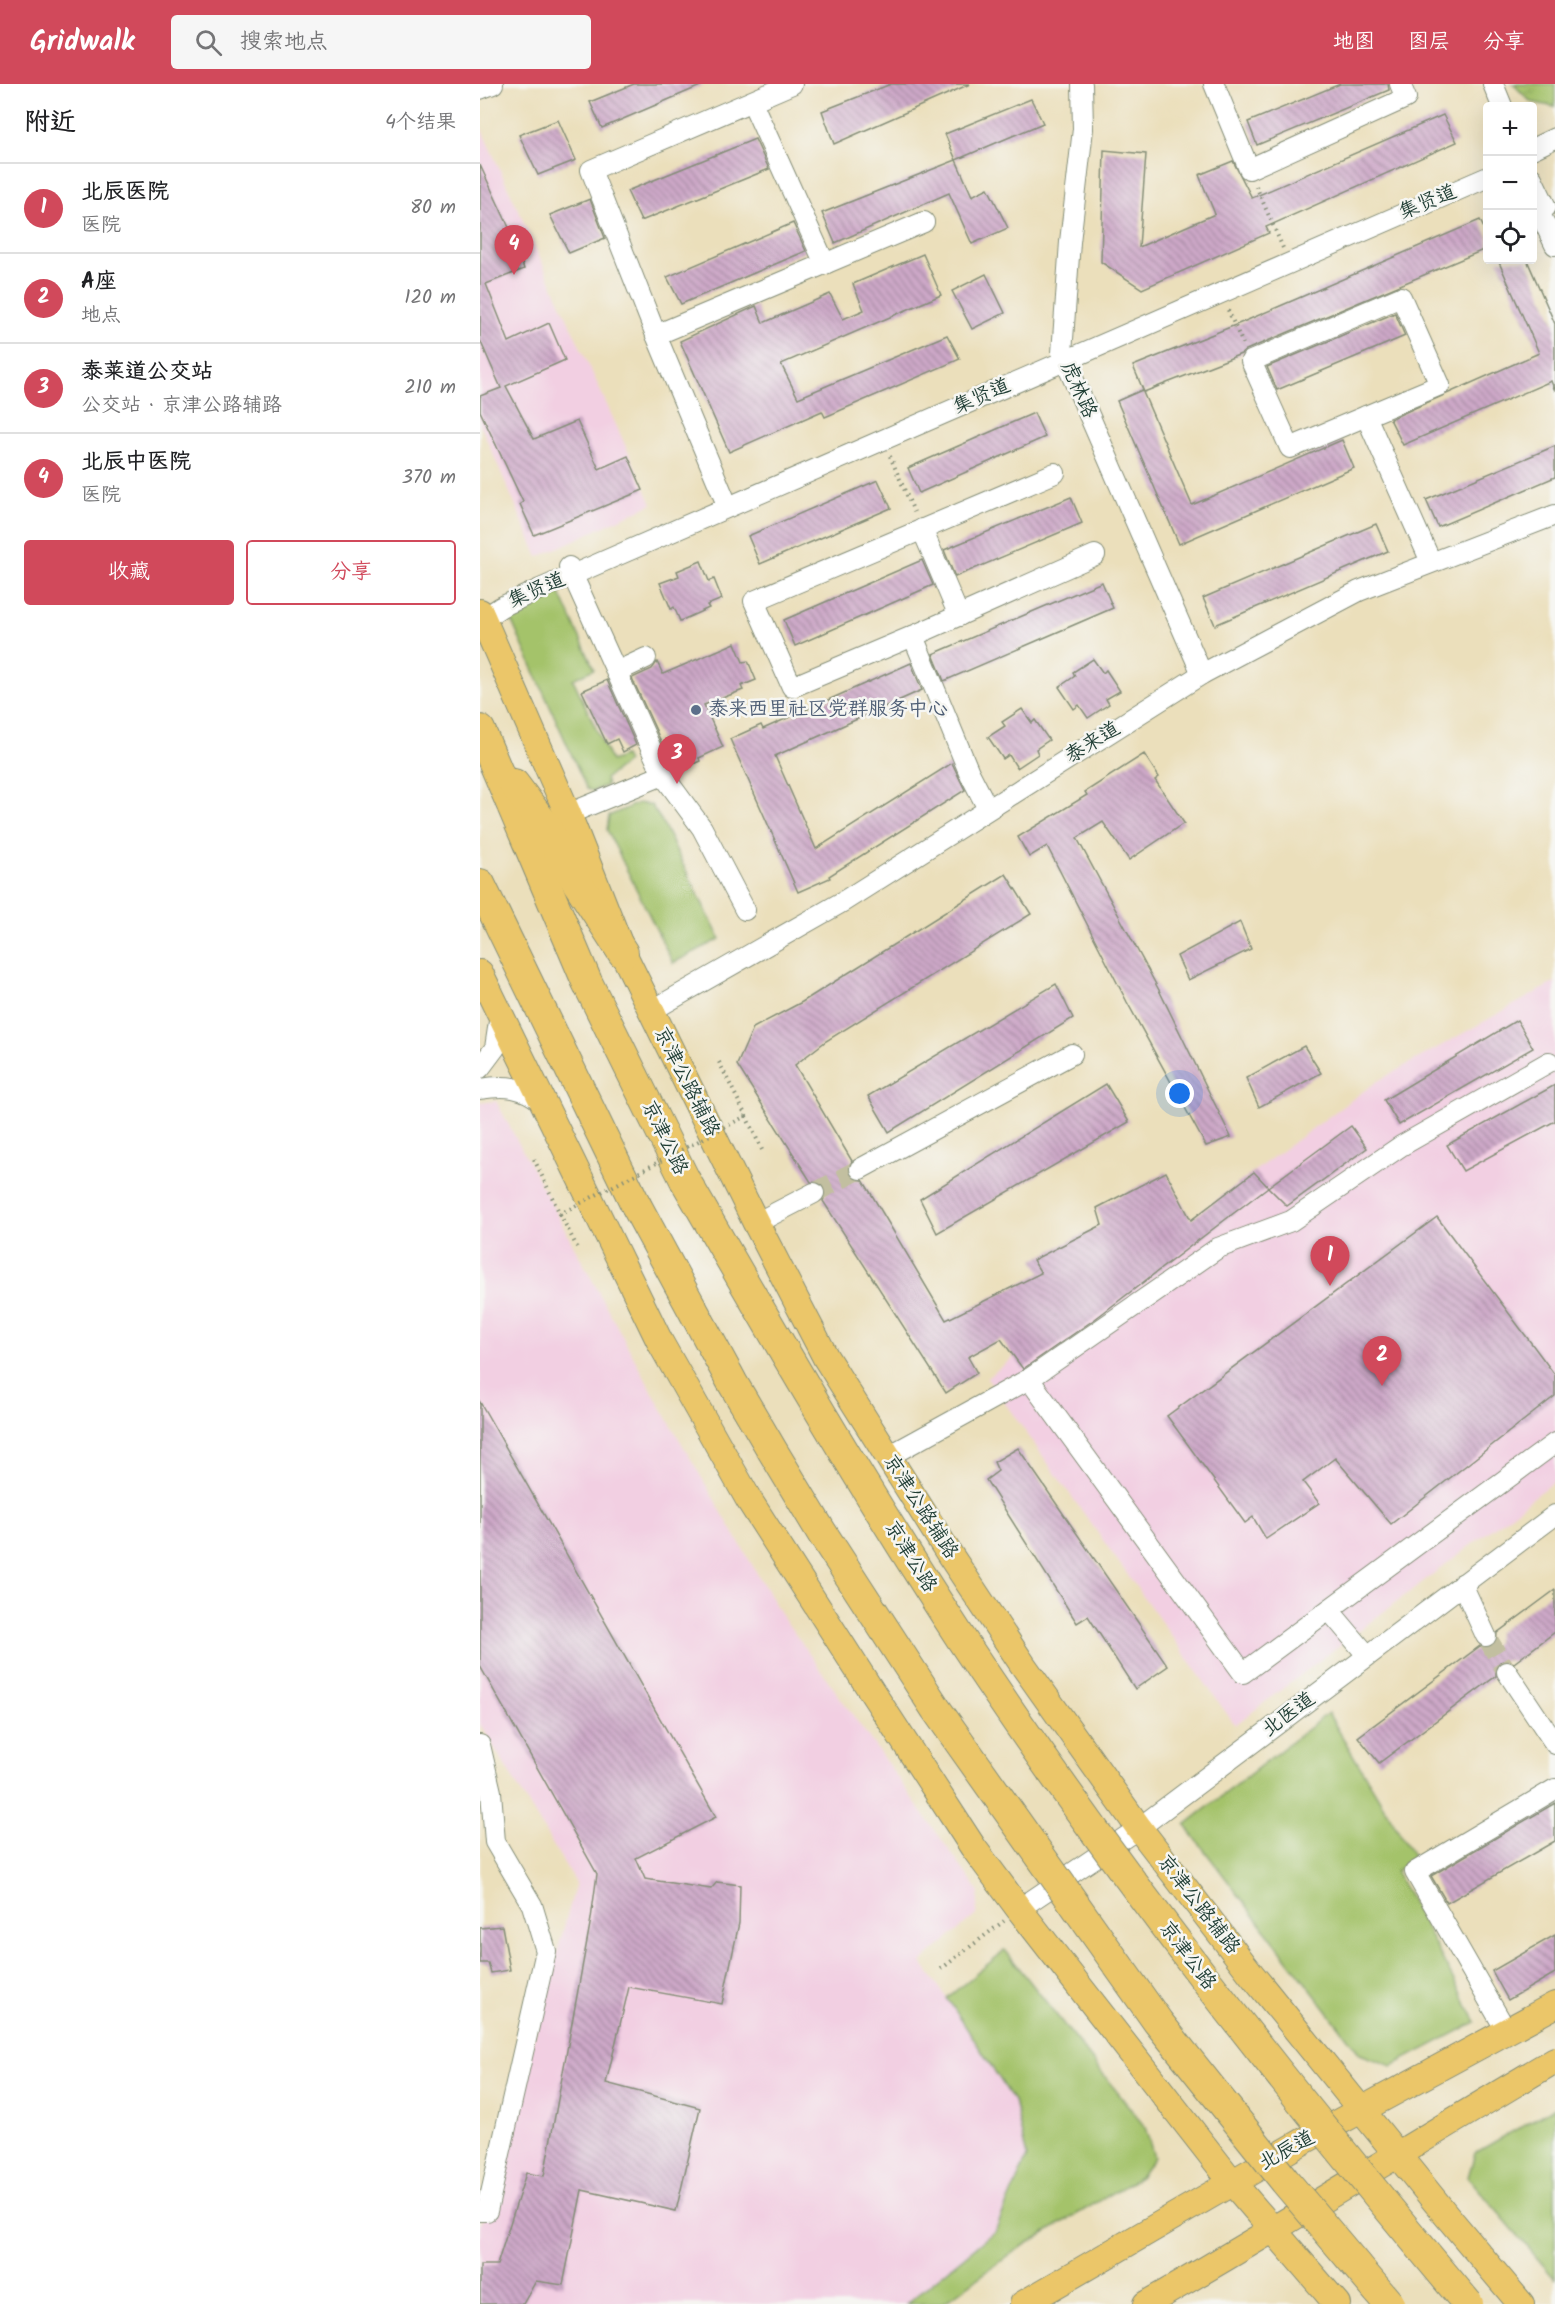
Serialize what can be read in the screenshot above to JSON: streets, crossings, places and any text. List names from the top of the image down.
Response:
{
  "streets": {
    "highway": ["京津公路"],
    "main road": ["京津公路辅路", "北辰道"],
    "street": [
      "集贤道",
      "虎林路",
      "泰来道",
      "北医道"
    ]
  },
  "crossings": [
    ["集贤道", "虎林路"],
    ["集贤道", "京津公路辅路"],
    ["虎林路", "泰来道"],
    ["泰来道", "京津公路辅路"],
    ["京津公路辅路", "北医道"],
    ["京津公路辅路", "北辰道"]
  ],
  "places": ["泰来西里社区党群服务中心"],
  "page": {
    "header": "Gridwalk",
    "search": "搜索地点",
    "nav": ["地图", "图层", "分享"],
    "heading": ["附近", "4个结果"],
    "map_buttons": ["+", "−"],
    "list": [
      {
        "mark": "1",
        "name": "北辰医院",
        "note": "医院",
        "value": "80 m"
      },
      {
        "mark": "2",
        "name": "A座",
        "note": "地点",
        "value": "120 m"
      },
      {
        "mark": "3",
        "name": "泰莱道公交站",
        "note": "公交站 · 京津公路辅路",
        "value": "210 m"
      },
      {
        "mark": "4",
        "name": "北辰中医院",
        "note": "医院",
        "value": "370 m"
      }
    ],
    "pins": [
      "4",
      "3",
      "1",
      "2"
    ],
    "buttons": ["收藏", "分享"]
  }
}
